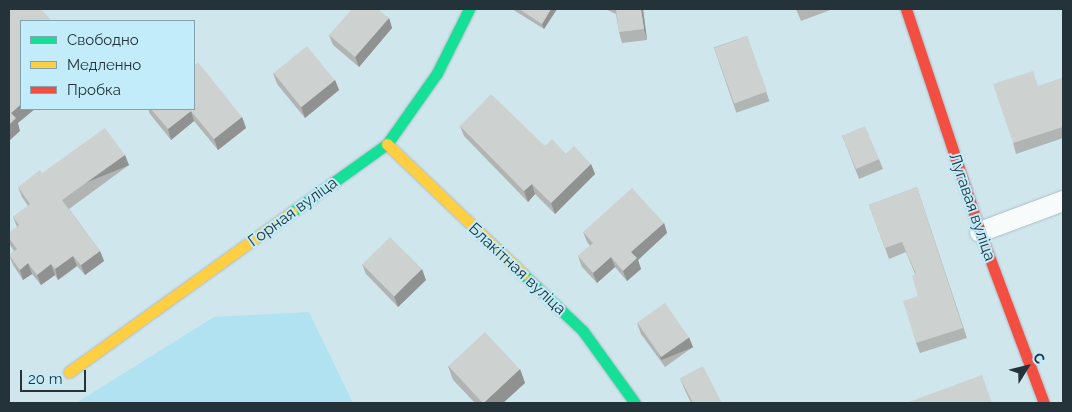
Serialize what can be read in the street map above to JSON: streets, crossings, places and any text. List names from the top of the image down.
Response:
{
  "streets": {
    "street": ["Лугавая вуліца", "Горная вуліца", "Блакітная вуліца"]
  },
  "crossings": [
    ["Горная вуліца", "Блакітная вуліца"]
  ],
  "legend": ["Свободно", "Медленно", "Пробка"],
  "scale_bar": "20 m",
  "north": "top right"
}
